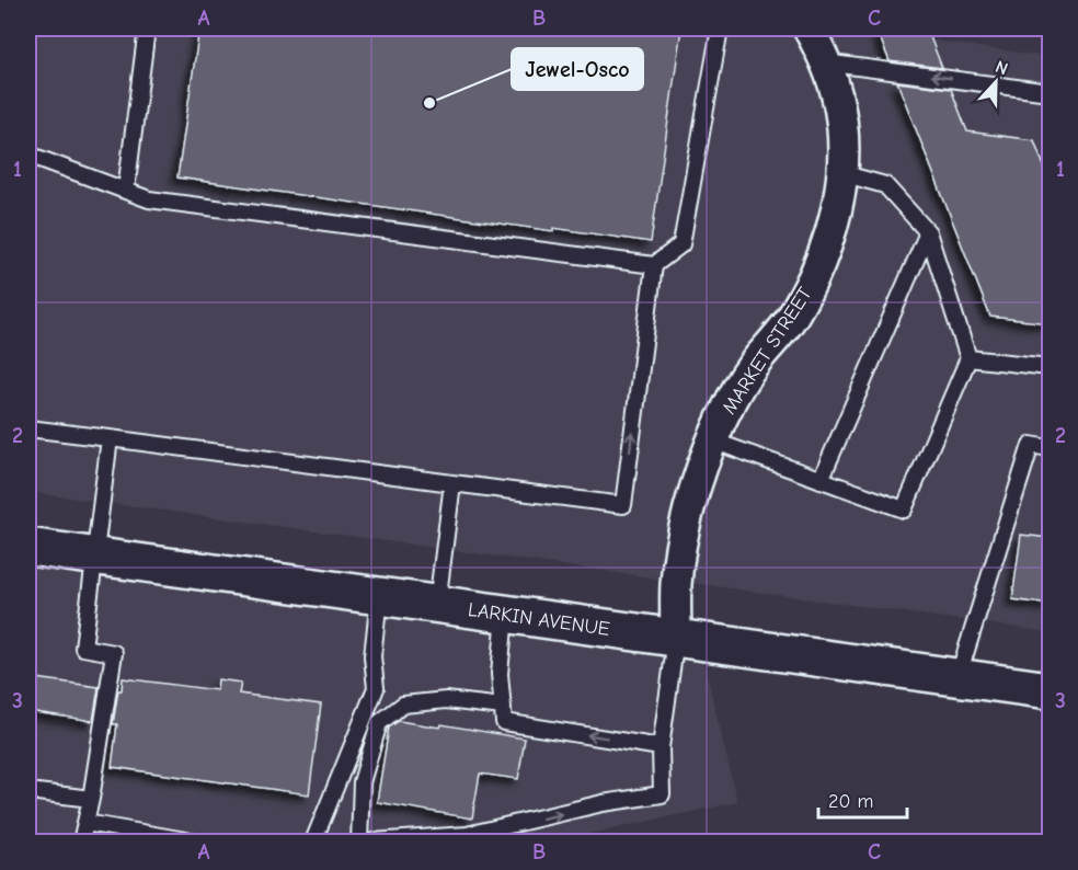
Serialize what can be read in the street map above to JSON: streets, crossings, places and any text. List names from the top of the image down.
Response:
{
  "streets": {
    "main road": ["LARKIN AVENUE"],
    "street": ["MARKET STREET"]
  },
  "crossings": [
    ["MARKET STREET", "LARKIN AVENUE"]
  ],
  "places": ["Jewel-Osco"],
  "scale_bar": "20 m",
  "north": "top",
  "grid": {
    "columns": ["A", "B", "C"],
    "rows": ["1", "2", "3"]
  }
}
